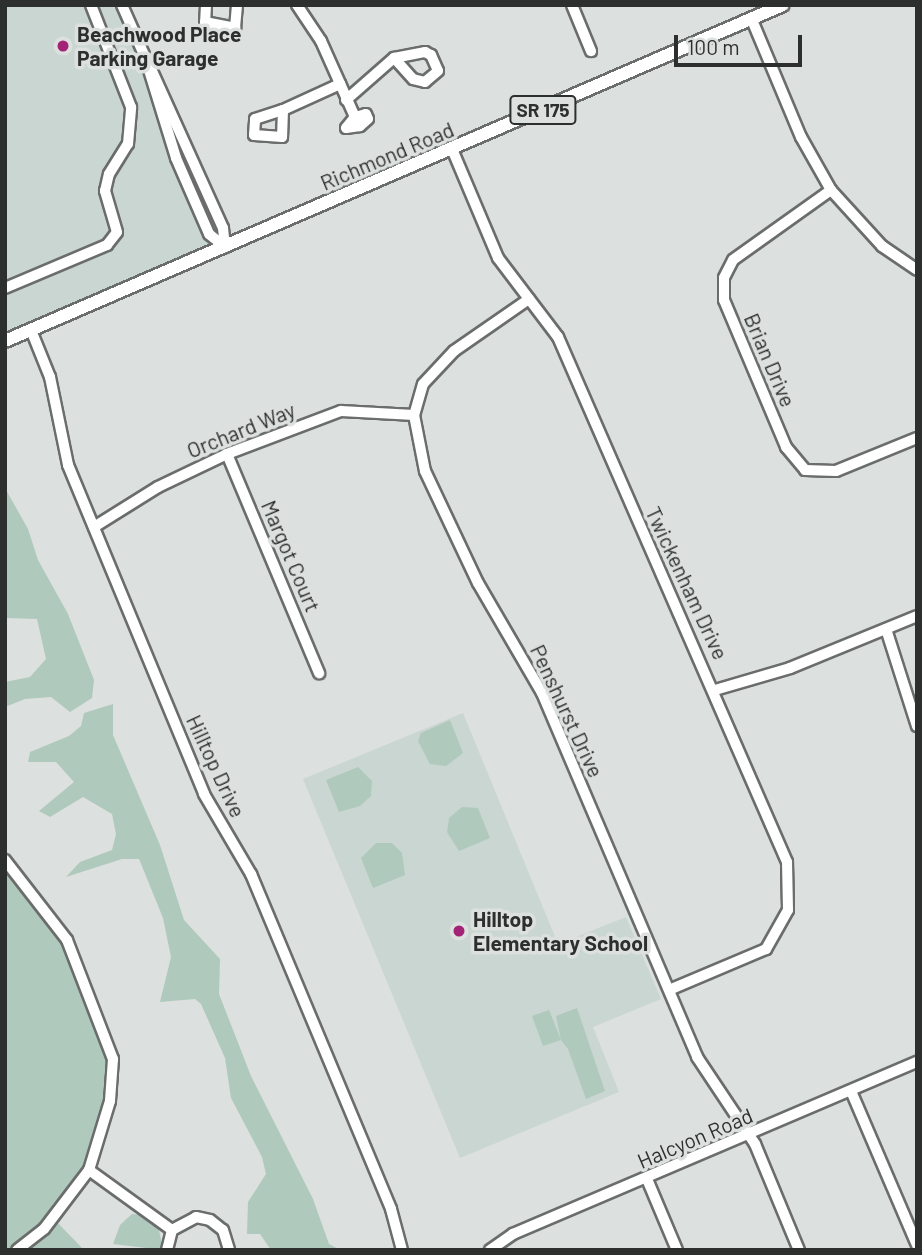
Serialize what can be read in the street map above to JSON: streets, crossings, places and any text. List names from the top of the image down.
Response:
{
  "streets": {
    "main road": ["SR 175", "Richmond Road"],
    "street": [
      "Brian Drive",
      "Orchard Way",
      "Margot Court",
      "Twickenham Drive",
      "Penshurst Drive",
      "Hilltop Drive",
      "Halcyon Road"
    ]
  },
  "crossings": [
    ["Richmond Road", "Twickenham Drive"],
    ["Richmond Road", "Hilltop Drive"],
    ["Orchard Way", "Margot Court"],
    ["Orchard Way", "Penshurst Drive"],
    ["Orchard Way", "Hilltop Drive"],
    ["Twickenham Drive", "Penshurst Drive"],
    ["Penshurst Drive", "Halcyon Road"]
  ],
  "places": ["Beachwood Place Parking Garage", "Hilltop Elementary School"],
  "scale_bar": "100 m"
}
